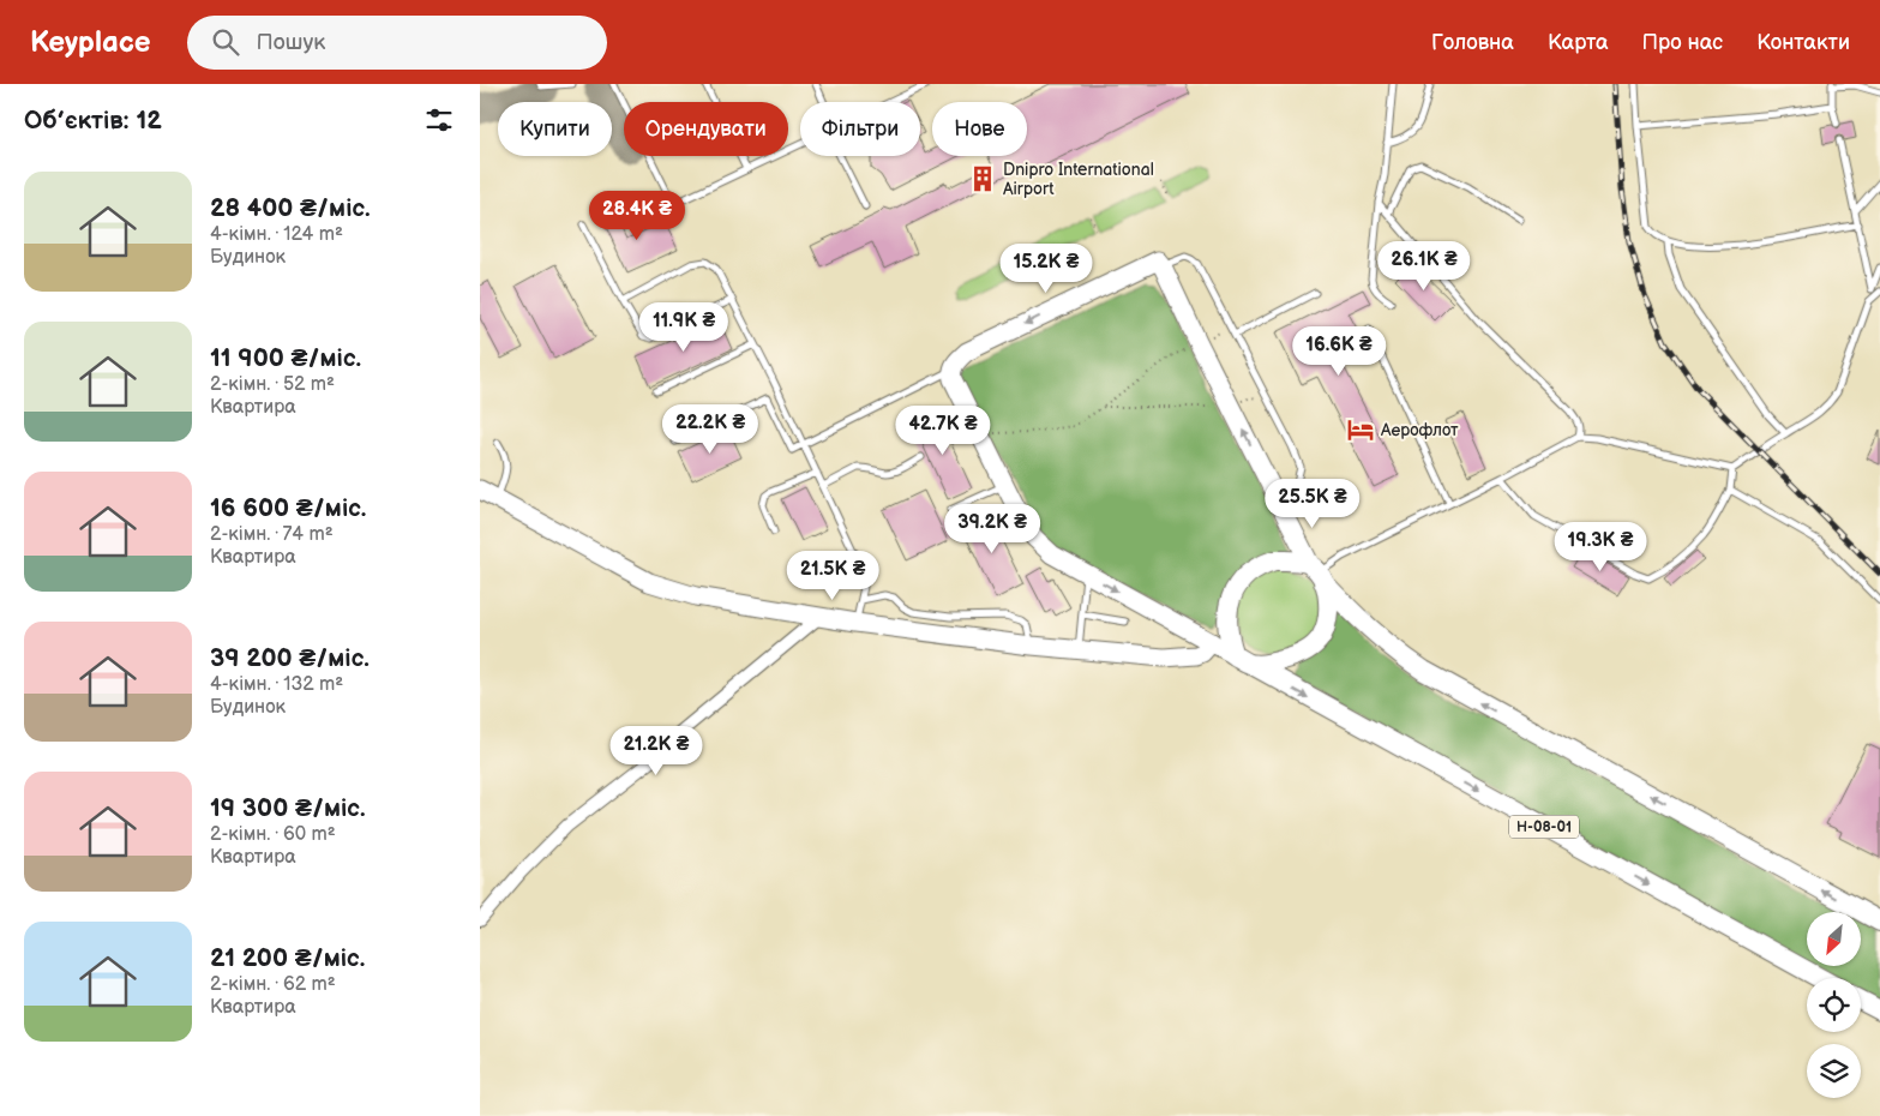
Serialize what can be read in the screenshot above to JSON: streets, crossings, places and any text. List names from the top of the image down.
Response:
{
  "streets": {
    "main road": ["Н-08-01"]
  },
  "places": {
    "building": ["Dnipro International Airport"],
    "hotel": ["Аерофлот"]
  },
  "north": "bottom left",
  "page": {
    "header": "Keyplace",
    "search": "Пошук",
    "nav": [
      "Головна",
      "Карта",
      "Про нас",
      "Контакти"
    ],
    "heading": "Об’єктів: 12",
    "chip": [
      "Купити",
      "Орендувати",
      "Фільтри",
      "Нове"
    ],
    "list": [
      {
        "name": "28 400 ₴/міс.",
        "note": "4-кімн. · 124 m² · Будинок"
      },
      {
        "name": "11 900 ₴/міс.",
        "note": "2-кімн. · 52 m² · Квартира"
      },
      {
        "name": "16 600 ₴/міс.",
        "note": "2-кімн. · 74 m² · Квартира"
      },
      {
        "name": "39 200 ₴/міс.",
        "note": "4-кімн. · 132 m² · Будинок"
      },
      {
        "name": "19 300 ₴/міс.",
        "note": "2-кімн. · 60 m² · Квартира"
      },
      {
        "name": "21 200 ₴/міс.",
        "note": "2-кімн. · 62 m² · Квартира"
      }
    ],
    "price": [
      "28.4K ₴",
      "26.1K ₴",
      "15.2K ₴",
      "11.9K ₴",
      "16.6K ₴",
      "22.2K ₴",
      "42.7K ₴",
      "25.5K ₴",
      "39.2K ₴",
      "19.3K ₴",
      "21.5K ₴",
      "21.2K ₴"
    ]
  }
}
